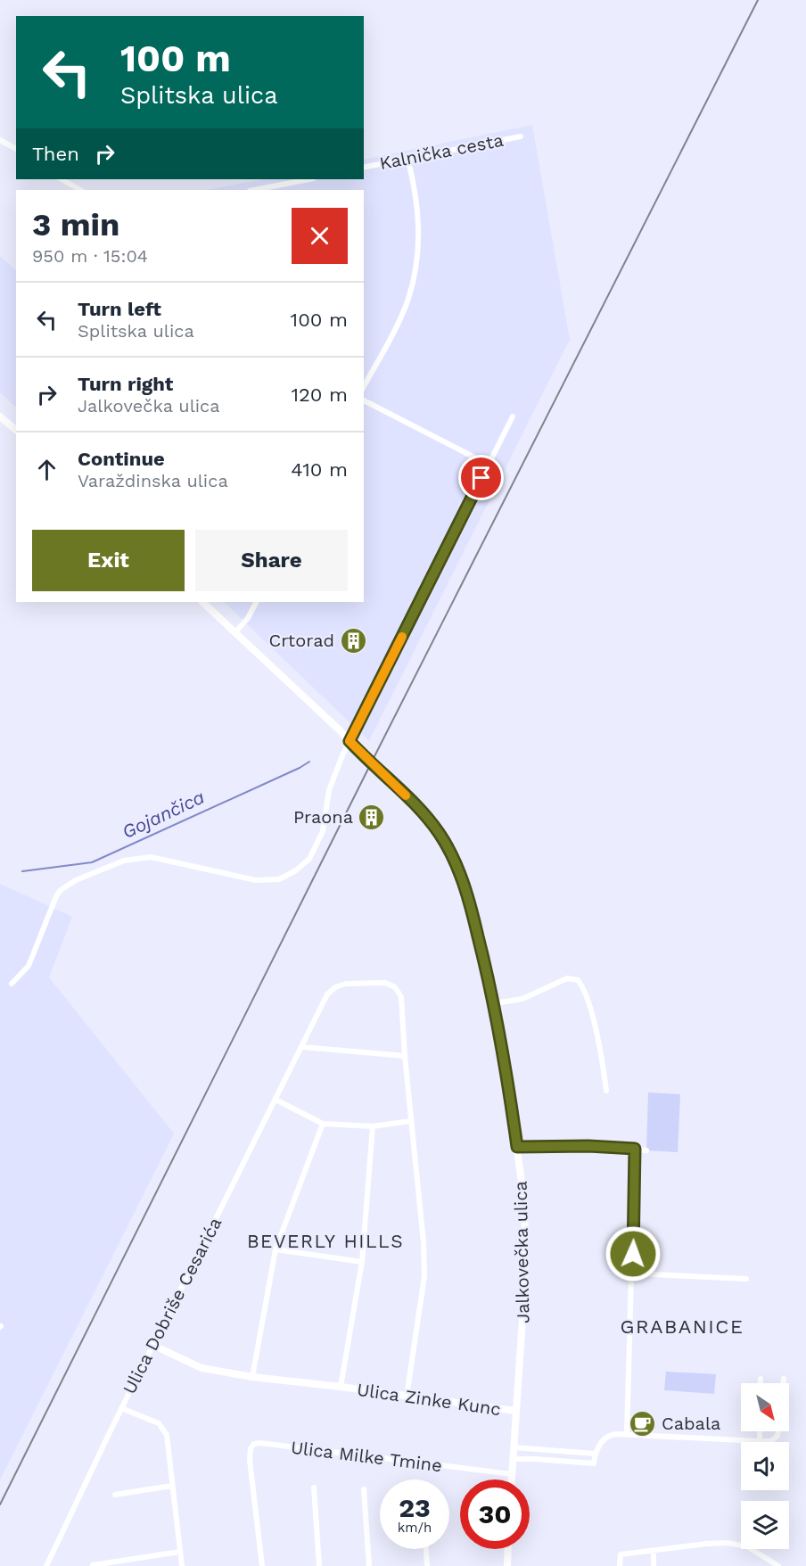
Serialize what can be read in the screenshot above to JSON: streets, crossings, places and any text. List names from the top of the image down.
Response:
{
  "streets": {
    "main road": ["Jalkovečka ulica", "Ulica Zinke Kunc"],
    "street": ["Kalnička cesta", "Ulica Dobriše Cesarića", "Ulica Milke Tmine"]
  },
  "crossings": [
    ["Jalkovečka ulica", "Ulica Zinke Kunc"],
    ["Jalkovečka ulica", "Ulica Milke Tmine"],
    ["Ulica Dobriše Cesarića", "Ulica Zinke Kunc"]
  ],
  "districts": ["BEVERLY HILLS", "GRABANICE"],
  "water": ["Gojančica"],
  "places": {
    "building": ["Crtorad", "Praona"],
    "cafe": ["Cabala"]
  },
  "north": "bottom right",
  "page": {
    "turn": ["100 m", "Splitska ulica"],
    "then": "Then",
    "heading": ["3 min", "950 m · 15:04"],
    "list": [
      {
        "name": "Turn left",
        "note": "Splitska ulica",
        "value": "100 m"
      },
      {
        "name": "Turn right",
        "note": "Jalkovečka ulica",
        "value": "120 m"
      },
      {
        "name": "Continue",
        "note": "Varaždinska ulica",
        "value": "410 m"
      }
    ],
    "buttons": ["Exit", "Share"],
    "speed": "23 km/h",
    "limit": "30"
  }
}
